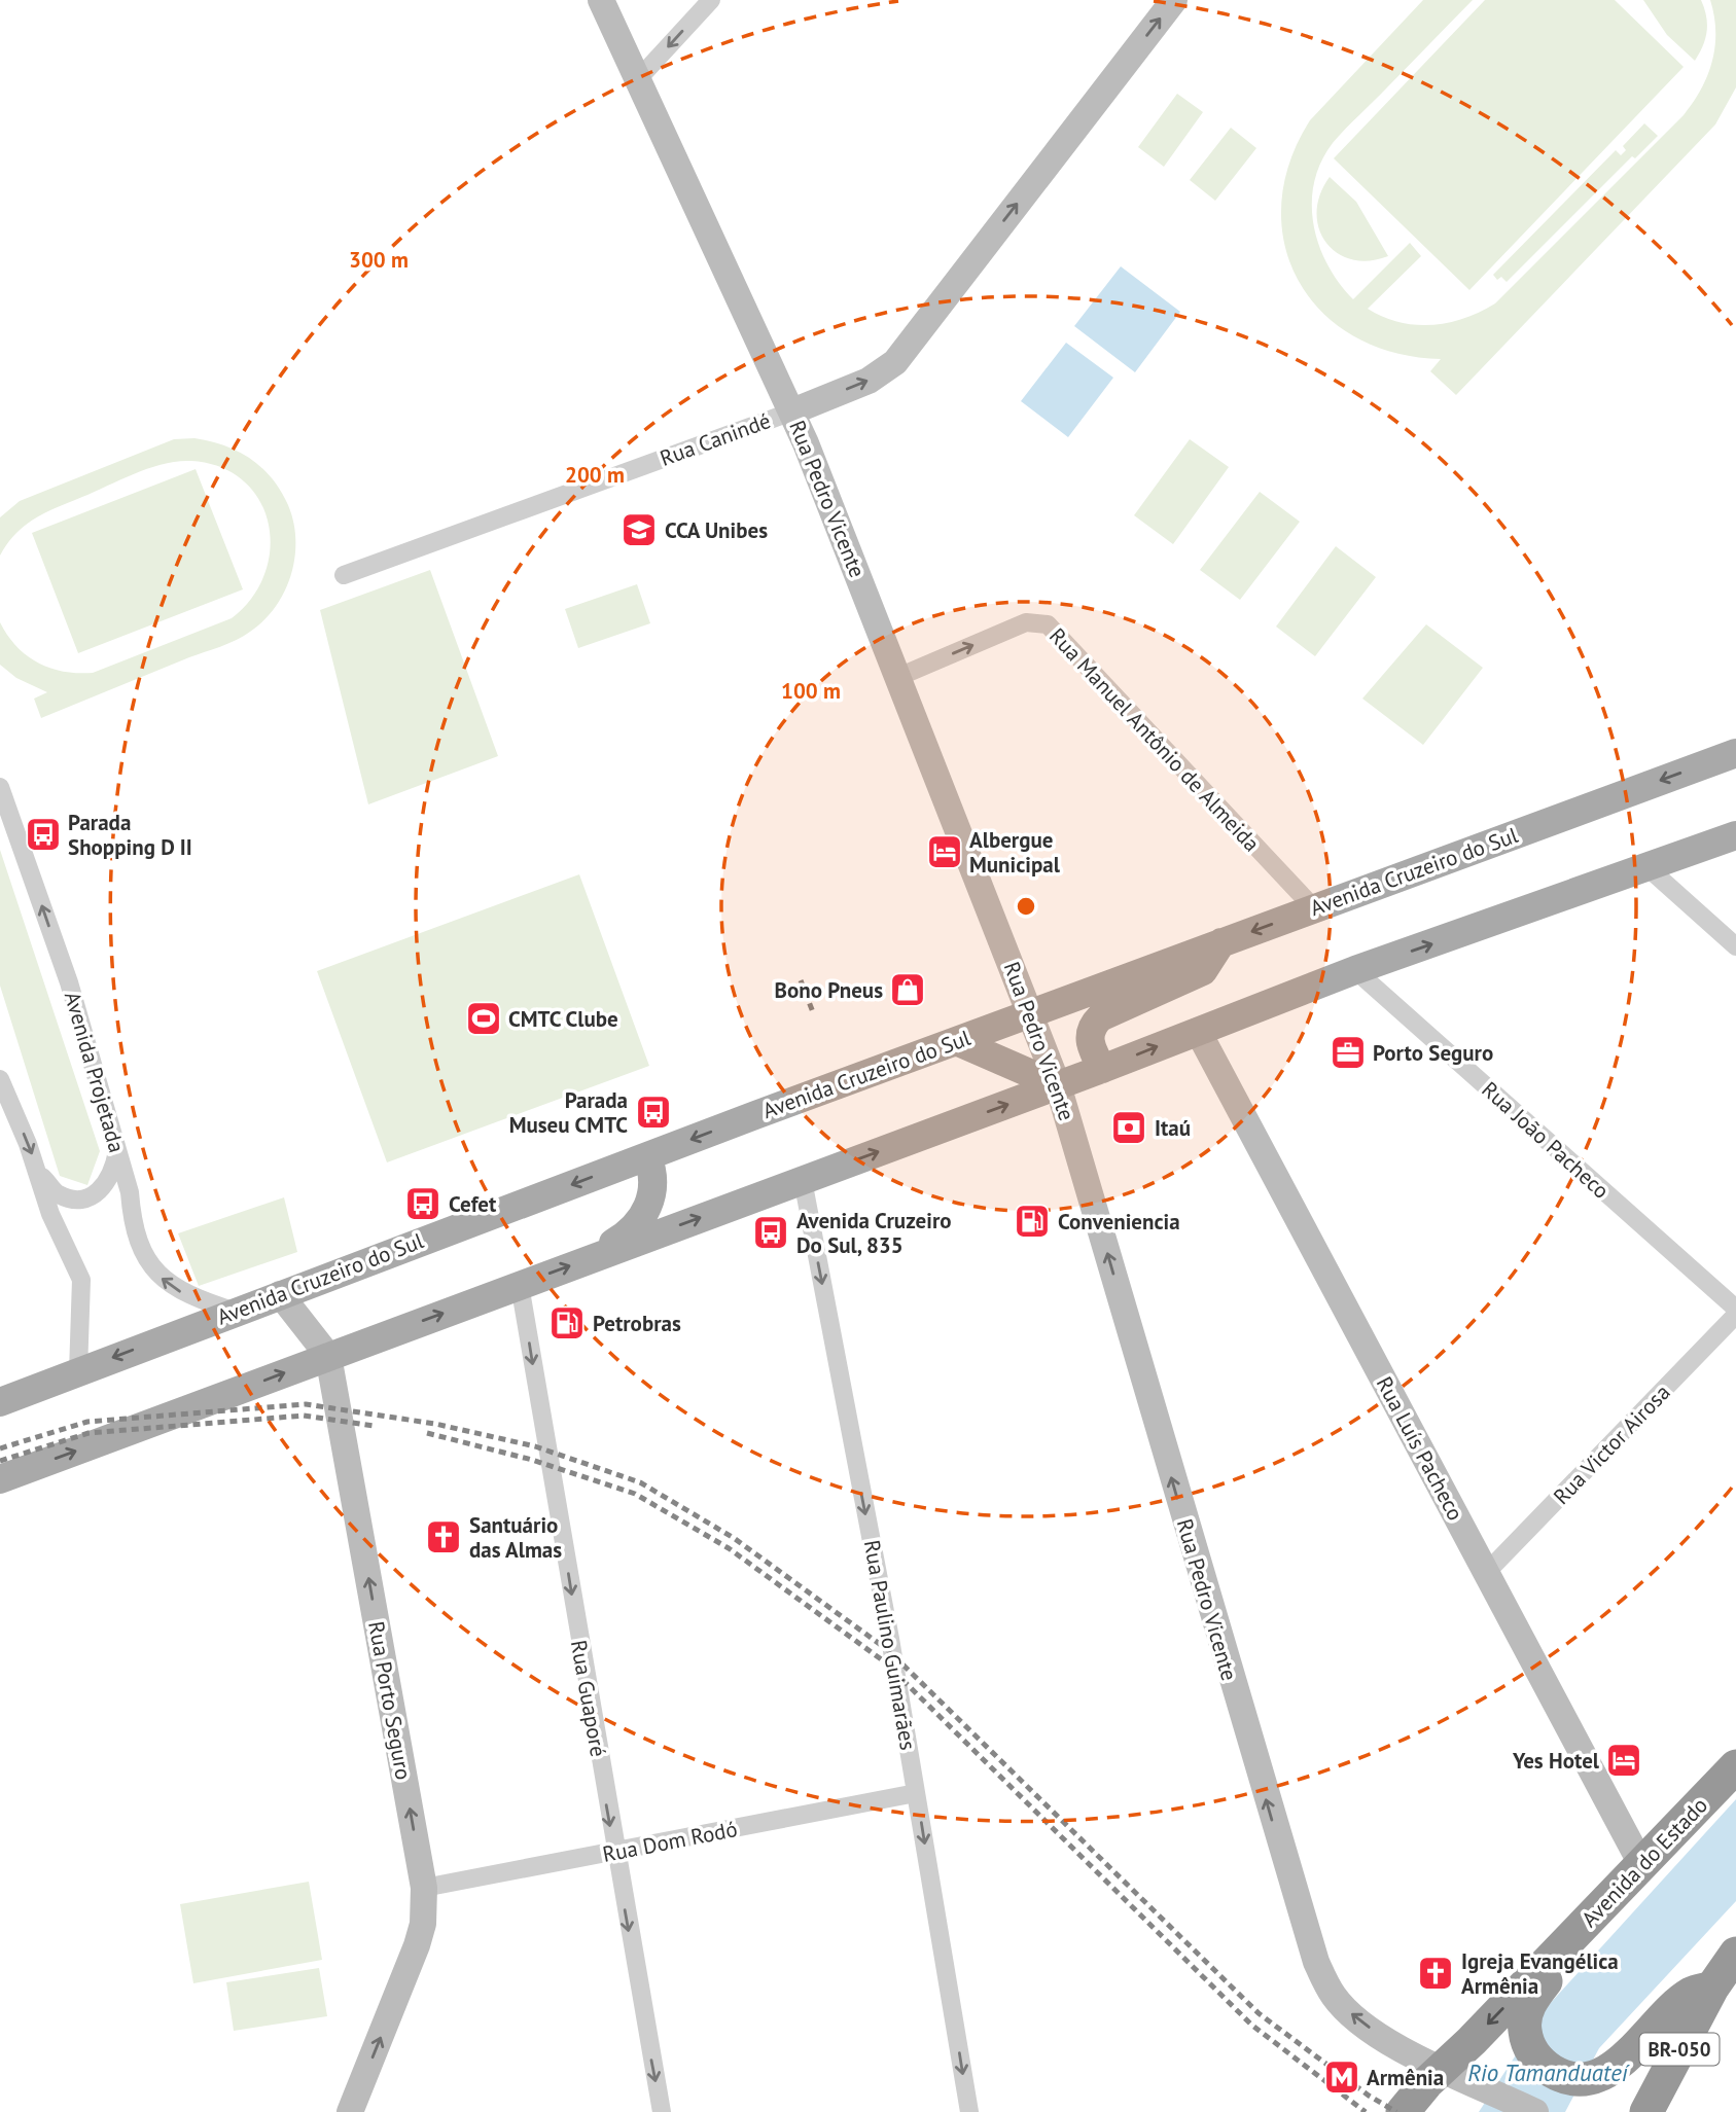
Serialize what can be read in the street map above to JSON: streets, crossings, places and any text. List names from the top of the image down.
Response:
{
  "streets": {
    "highway": ["Avenida do Estado", "BR-050"],
    "main road": ["Avenida Cruzeiro do Sul"],
    "street": [
      "Rua Canindé",
      "Rua Pedro Vicente",
      "Rua Manuel Antônio de Almeida",
      "Avenida Projetada",
      "Rua João Pacheco",
      "Rua Victor Airosa",
      "Rua Luís Pacheco",
      "Rua Paulino Guimarães",
      "Rua Guaporé",
      "Rua Porto Seguro",
      "Rua Dom Rodó"
    ]
  },
  "crossings": [
    ["Rua Canindé", "Rua Pedro Vicente"],
    ["Rua Pedro Vicente", "Rua Manuel Antônio de Almeida"],
    ["Rua Pedro Vicente", "Avenida Cruzeiro do Sul"],
    ["Rua Pedro Vicente", "Avenida do Estado"],
    ["Rua Manuel Antônio de Almeida", "Avenida Cruzeiro do Sul"],
    ["Avenida Cruzeiro do Sul", "Avenida Projetada"],
    ["Avenida Cruzeiro do Sul", "Rua Porto Seguro"],
    ["Rua Victor Airosa", "Rua Luís Pacheco"],
    ["Rua Luís Pacheco", "Avenida do Estado"],
    ["Rua Paulino Guimarães", "Rua Dom Rodó"],
    ["Rua Guaporé", "Rua Dom Rodó"],
    ["Rua Porto Seguro", "Rua Dom Rodó"]
  ],
  "one_way": [
    "Rua Canindé",
    "Rua Pedro Vicente",
    "Rua Manuel Antônio de Almeida",
    "Rua Paulino Guimarães",
    "Rua Guaporé",
    "Rua Porto Seguro"
  ],
  "water": ["Rio Tamanduateí"],
  "places": {
    "school or university": ["CCA Unibes"],
    "bus stop": [
      "Parada Shopping D II",
      "Parada Museu CMTC",
      "Cefet",
      "Avenida Cruzeiro Do Sul, 835"
    ],
    "hotel": ["Albergue Municipal", "Yes Hotel"],
    "shop": ["Bono Pneus"],
    "sports": ["CMTC Clube"],
    "office": ["Porto Seguro"],
    "bank": ["Itaú"],
    "fuel station": ["Conveniencia", "Petrobras"],
    "church": ["Santuário das Almas", "Igreja Evangélica Armênia"],
    "metro station": ["Armênia"]
  },
  "rings": ["300 m", "200 m", "100 m"]
}
